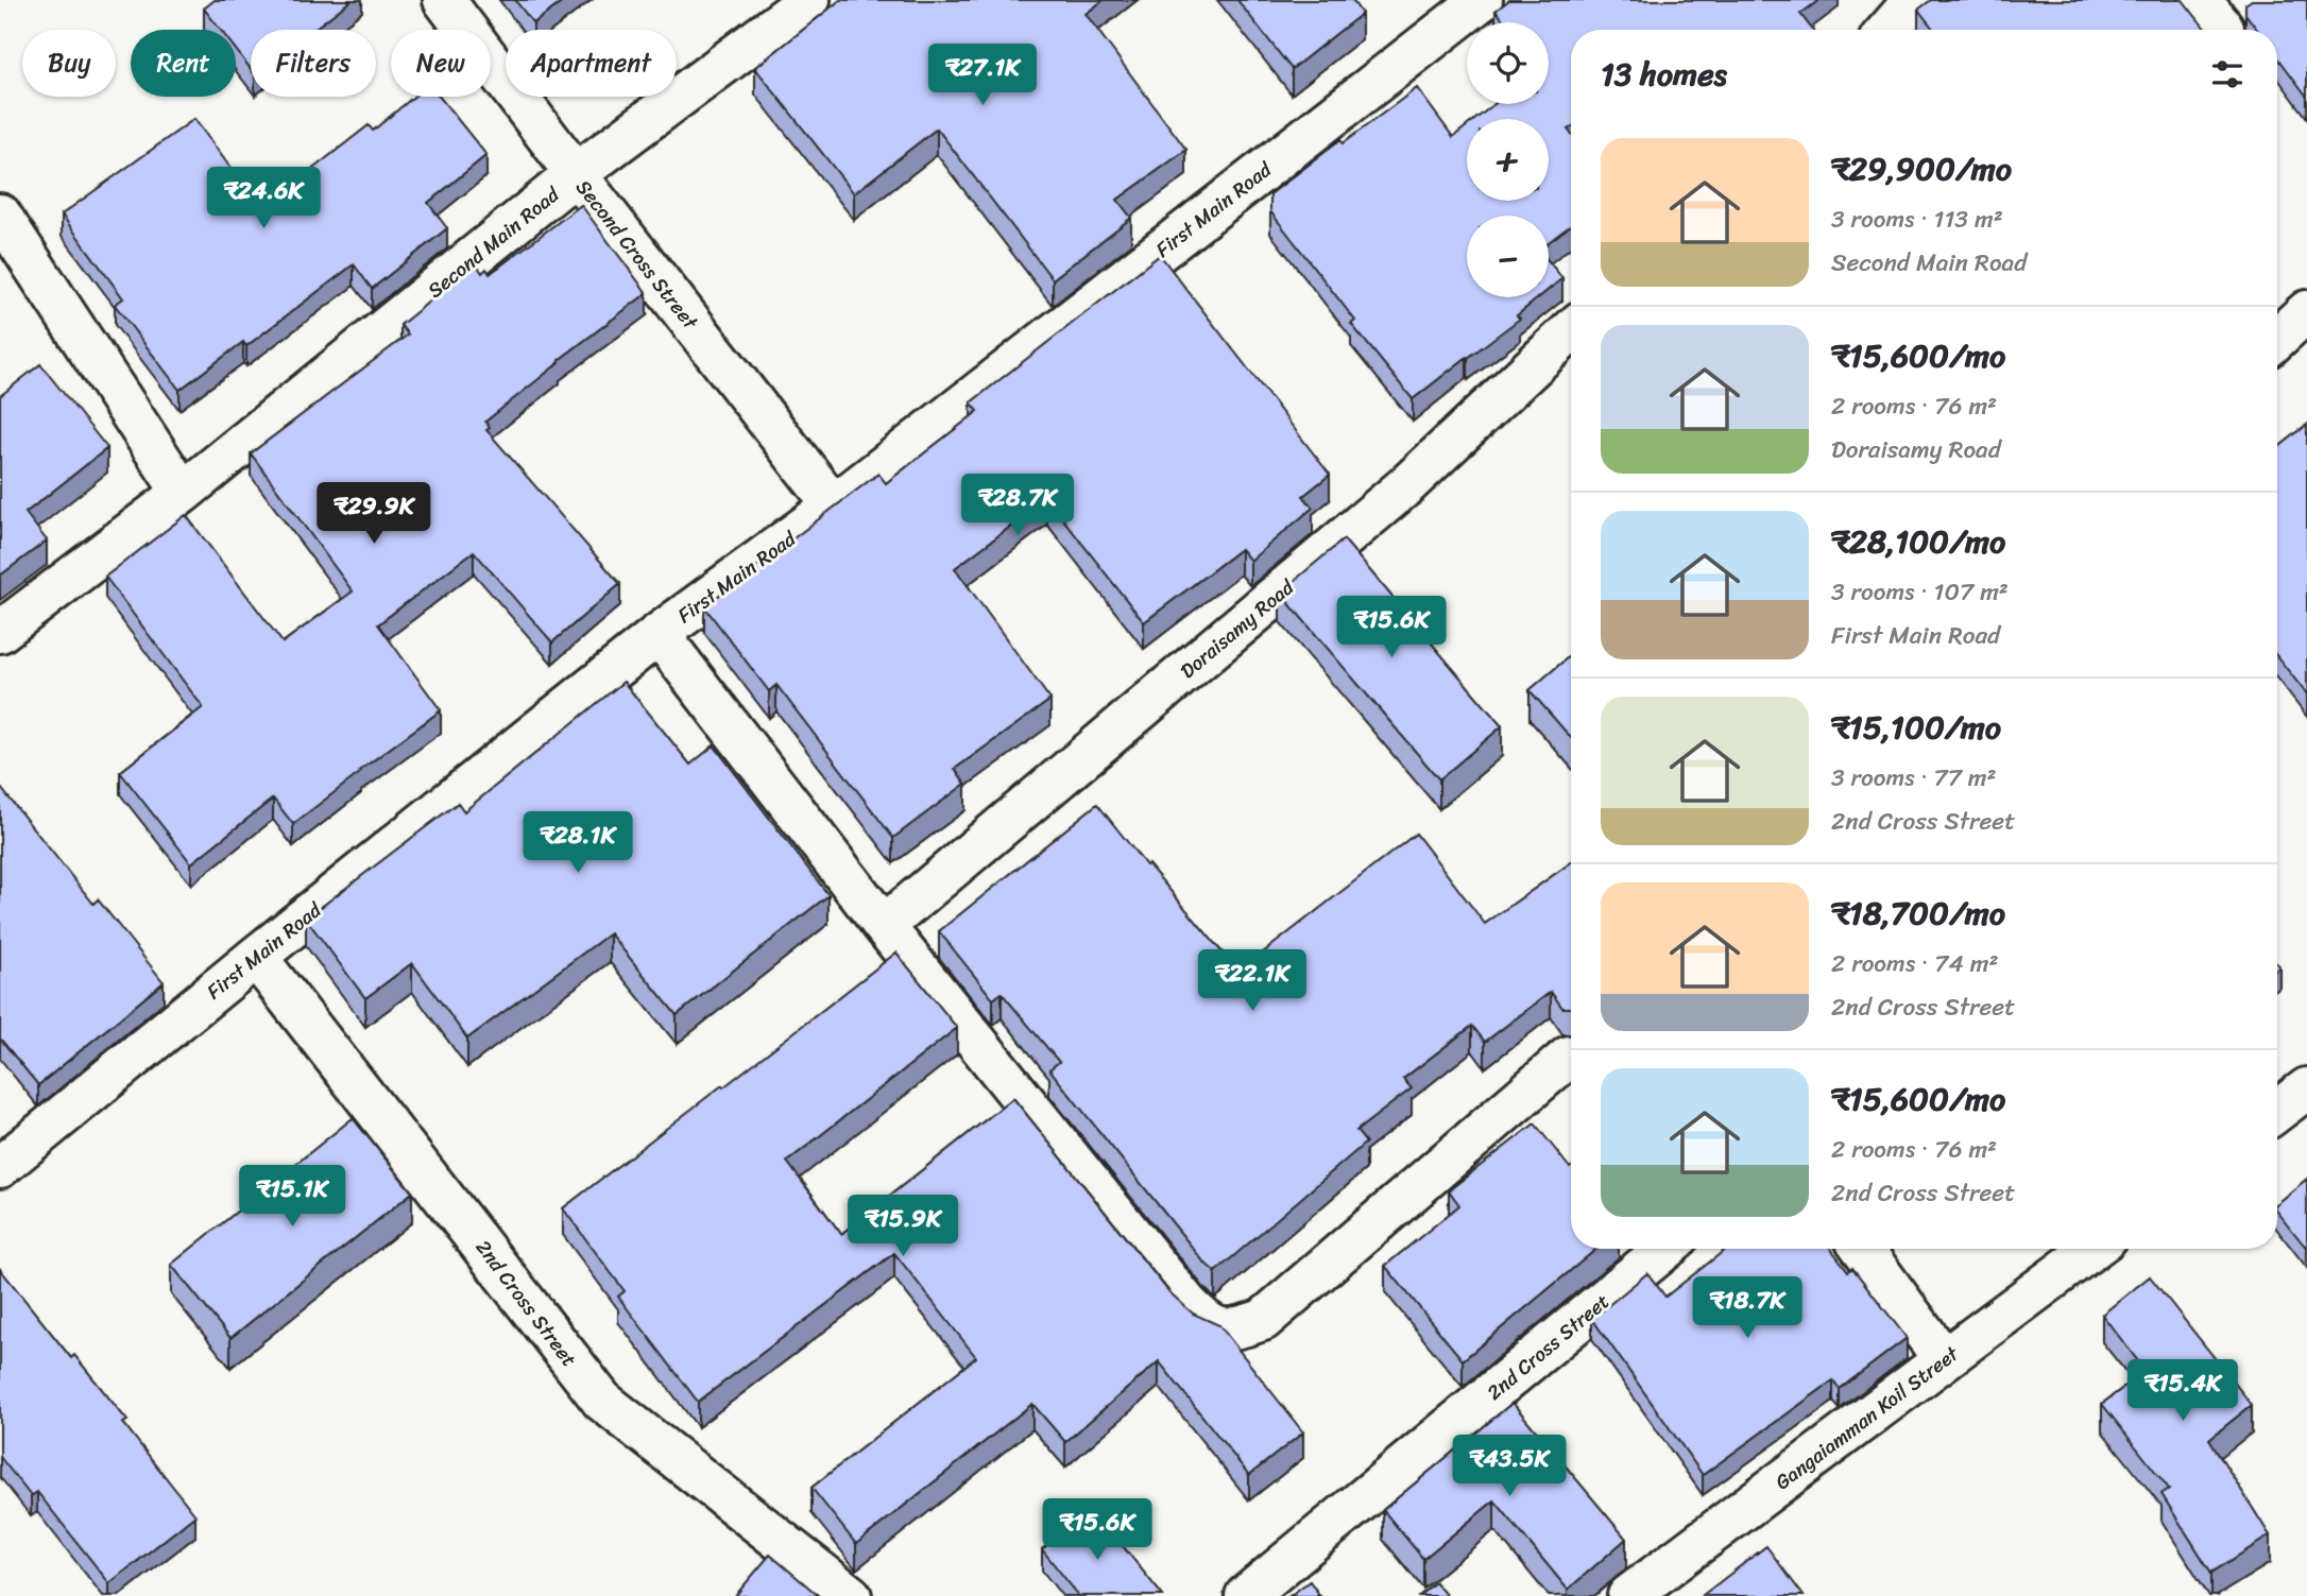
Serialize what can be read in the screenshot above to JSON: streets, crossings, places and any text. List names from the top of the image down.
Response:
{
  "streets": {
    "street": [
      "First Main Road",
      "Second Main Road",
      "Second Cross Street",
      "Doraisamy Road",
      "2nd Cross Street",
      "Gangaiamman Koil Street"
    ]
  },
  "crossings": [
    ["First Main Road", "Second Cross Street"],
    ["First Main Road", "2nd Cross Street"],
    ["Second Main Road", "Second Cross Street"]
  ],
  "page": {
    "map_buttons": ["+", "−"],
    "chip": [
      "Buy",
      "Rent",
      "Filters",
      "New",
      "Apartment"
    ],
    "heading": "13 homes",
    "price": [
      "₹27.1K",
      "₹24.6K",
      "₹28.7K",
      "₹29.9K",
      "₹15.6K",
      "₹28.1K",
      "₹22.1K",
      "₹15.1K",
      "₹15.9K",
      "₹18.7K",
      "₹15.4K",
      "₹43.5K",
      "₹15.6K"
    ],
    "list": [
      {
        "name": "₹29,900/mo",
        "note": "3 rooms · 113 m² · Second Main Road"
      },
      {
        "name": "₹15,600/mo",
        "note": "2 rooms · 76 m² · Doraisamy Road"
      },
      {
        "name": "₹28,100/mo",
        "note": "3 rooms · 107 m² · First Main Road"
      },
      {
        "name": "₹15,100/mo",
        "note": "3 rooms · 77 m² · 2nd Cross Street"
      },
      {
        "name": "₹18,700/mo",
        "note": "2 rooms · 74 m² · 2nd Cross Street"
      },
      {
        "name": "₹15,600/mo",
        "note": "2 rooms · 76 m² · 2nd Cross Street"
      }
    ]
  }
}
